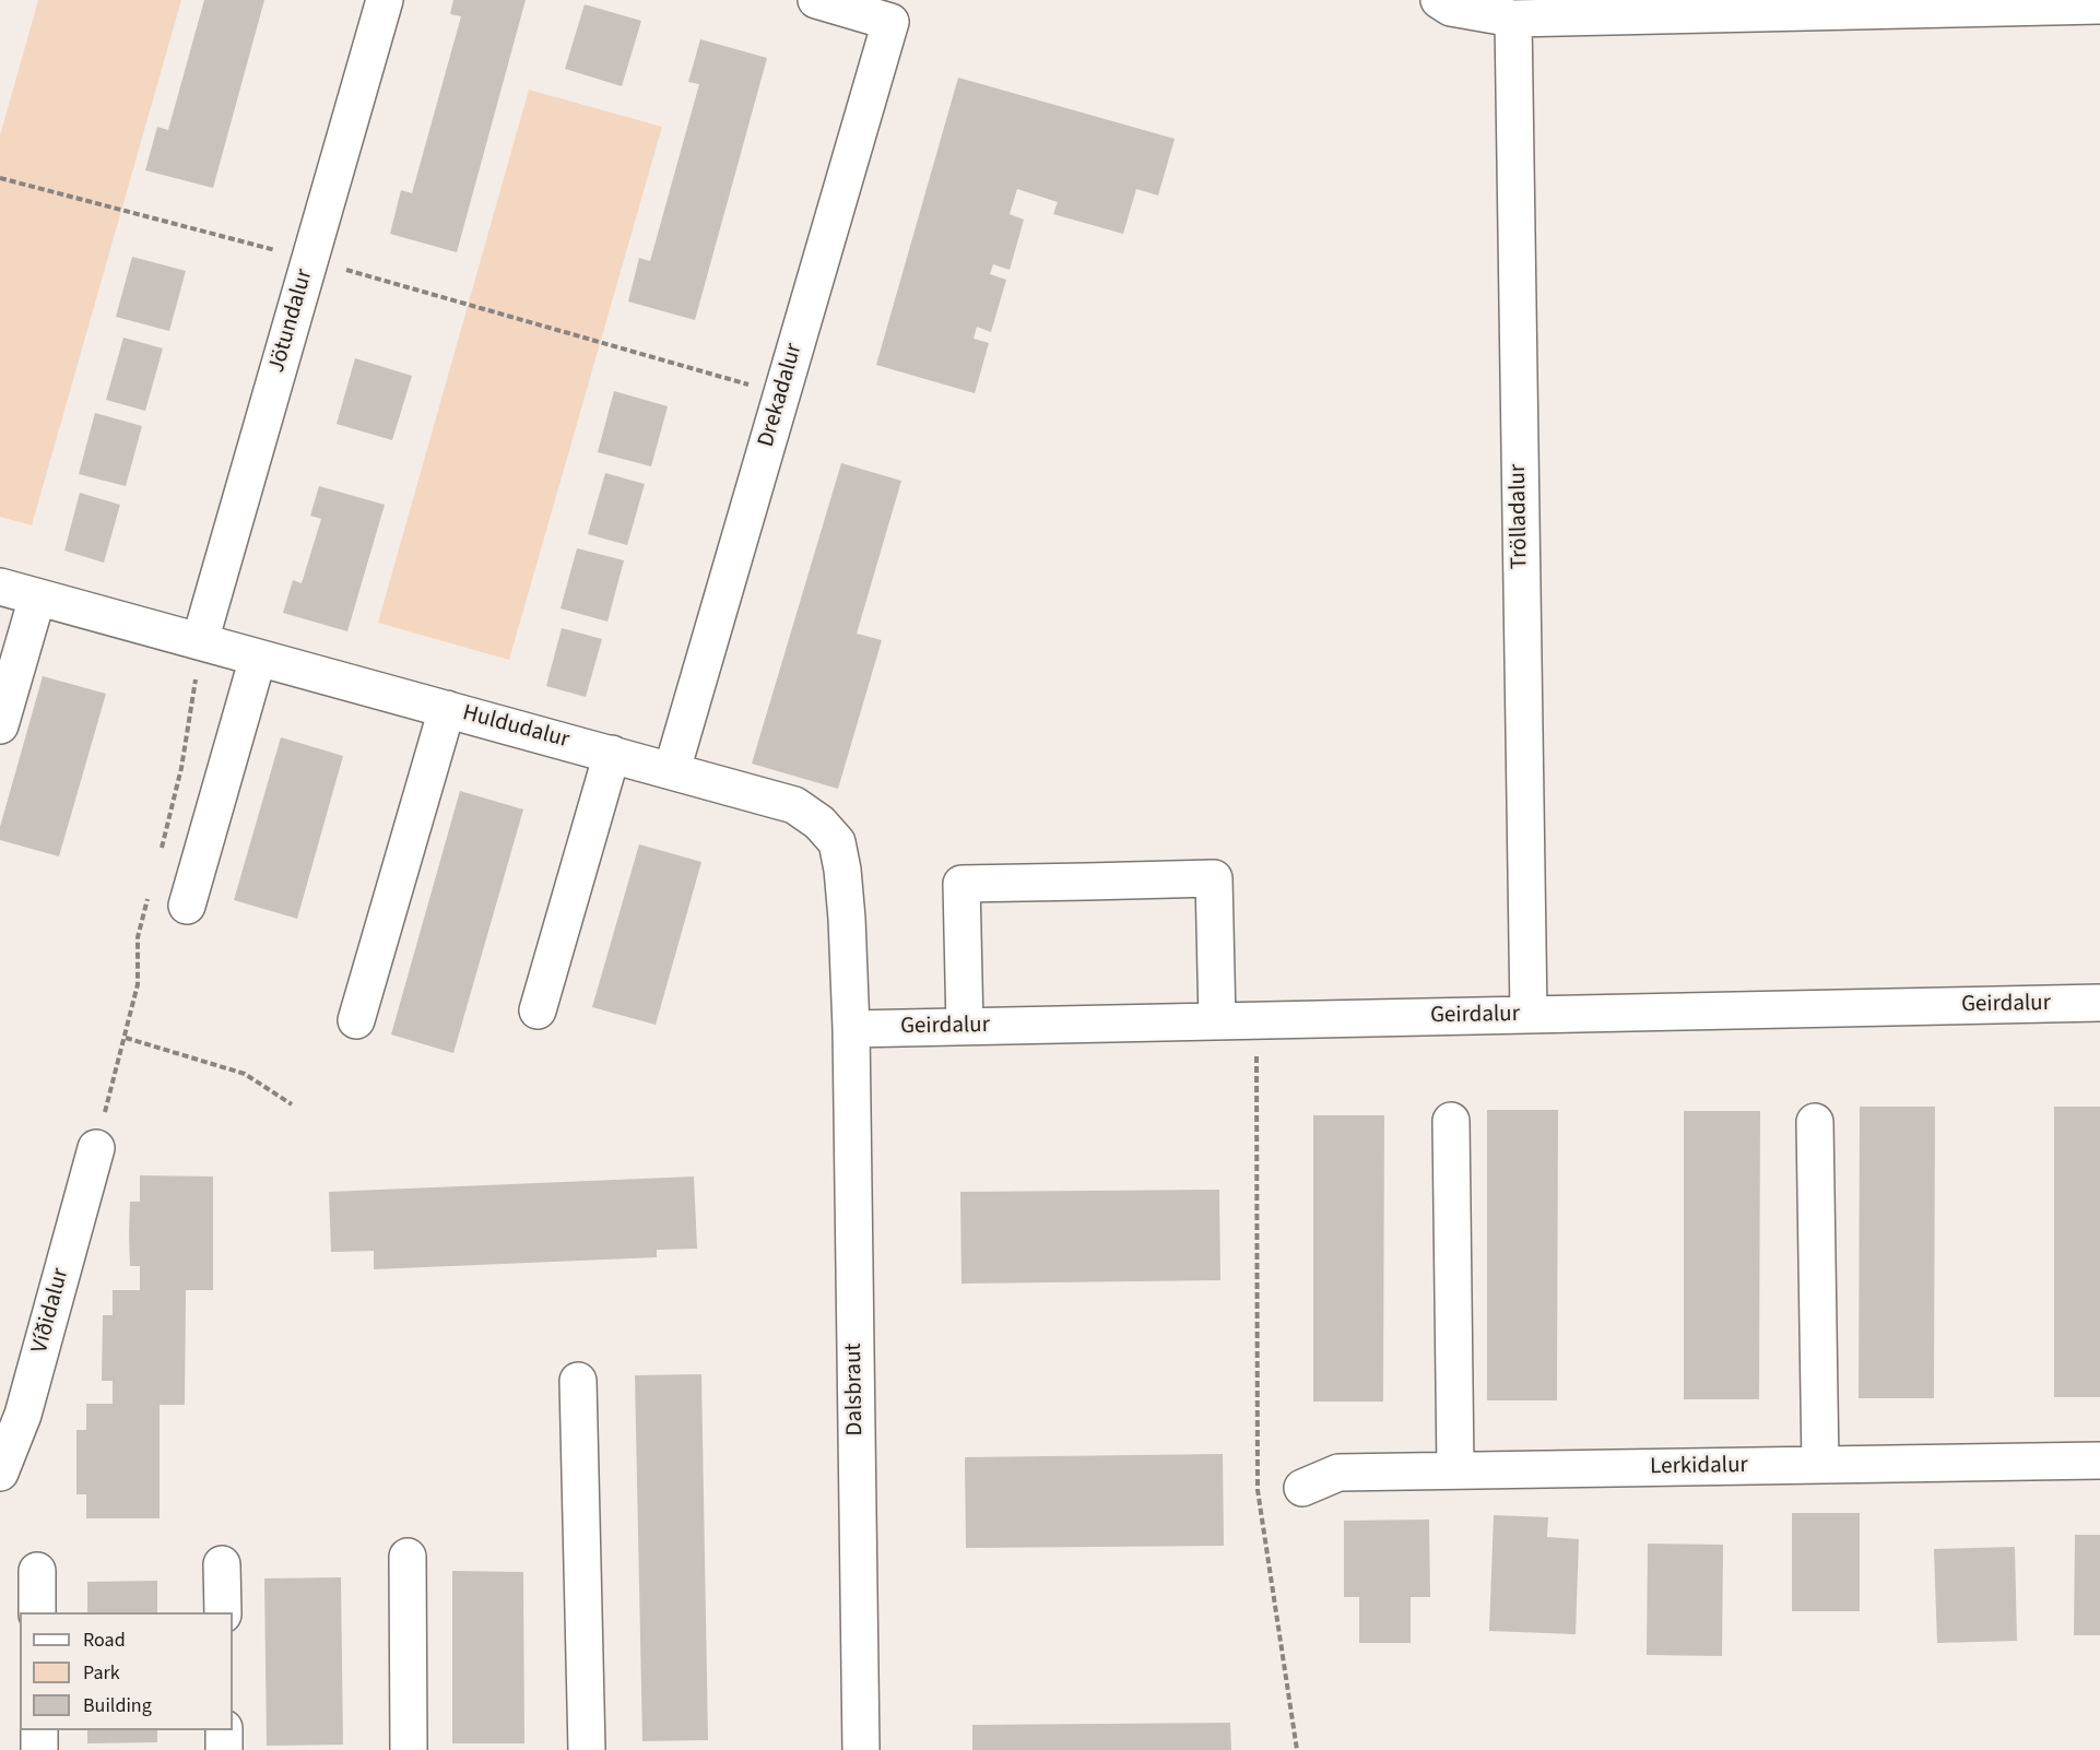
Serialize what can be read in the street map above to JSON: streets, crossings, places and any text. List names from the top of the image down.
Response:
{
  "streets": {
    "street": [
      "Jötundalur",
      "Drekadalur",
      "Trölladalur",
      "Huldudalur",
      "Geirdalur",
      "Víðidalur",
      "Dalsbraut",
      "Lerkidalur"
    ]
  },
  "crossings": [
    ["Jötundalur", "Huldudalur"],
    ["Drekadalur", "Huldudalur"],
    ["Trölladalur", "Geirdalur"],
    ["Huldudalur", "Geirdalur"],
    ["Huldudalur", "Dalsbraut"],
    ["Geirdalur", "Dalsbraut"]
  ],
  "legend": ["Road", "Park", "Building"]
}
